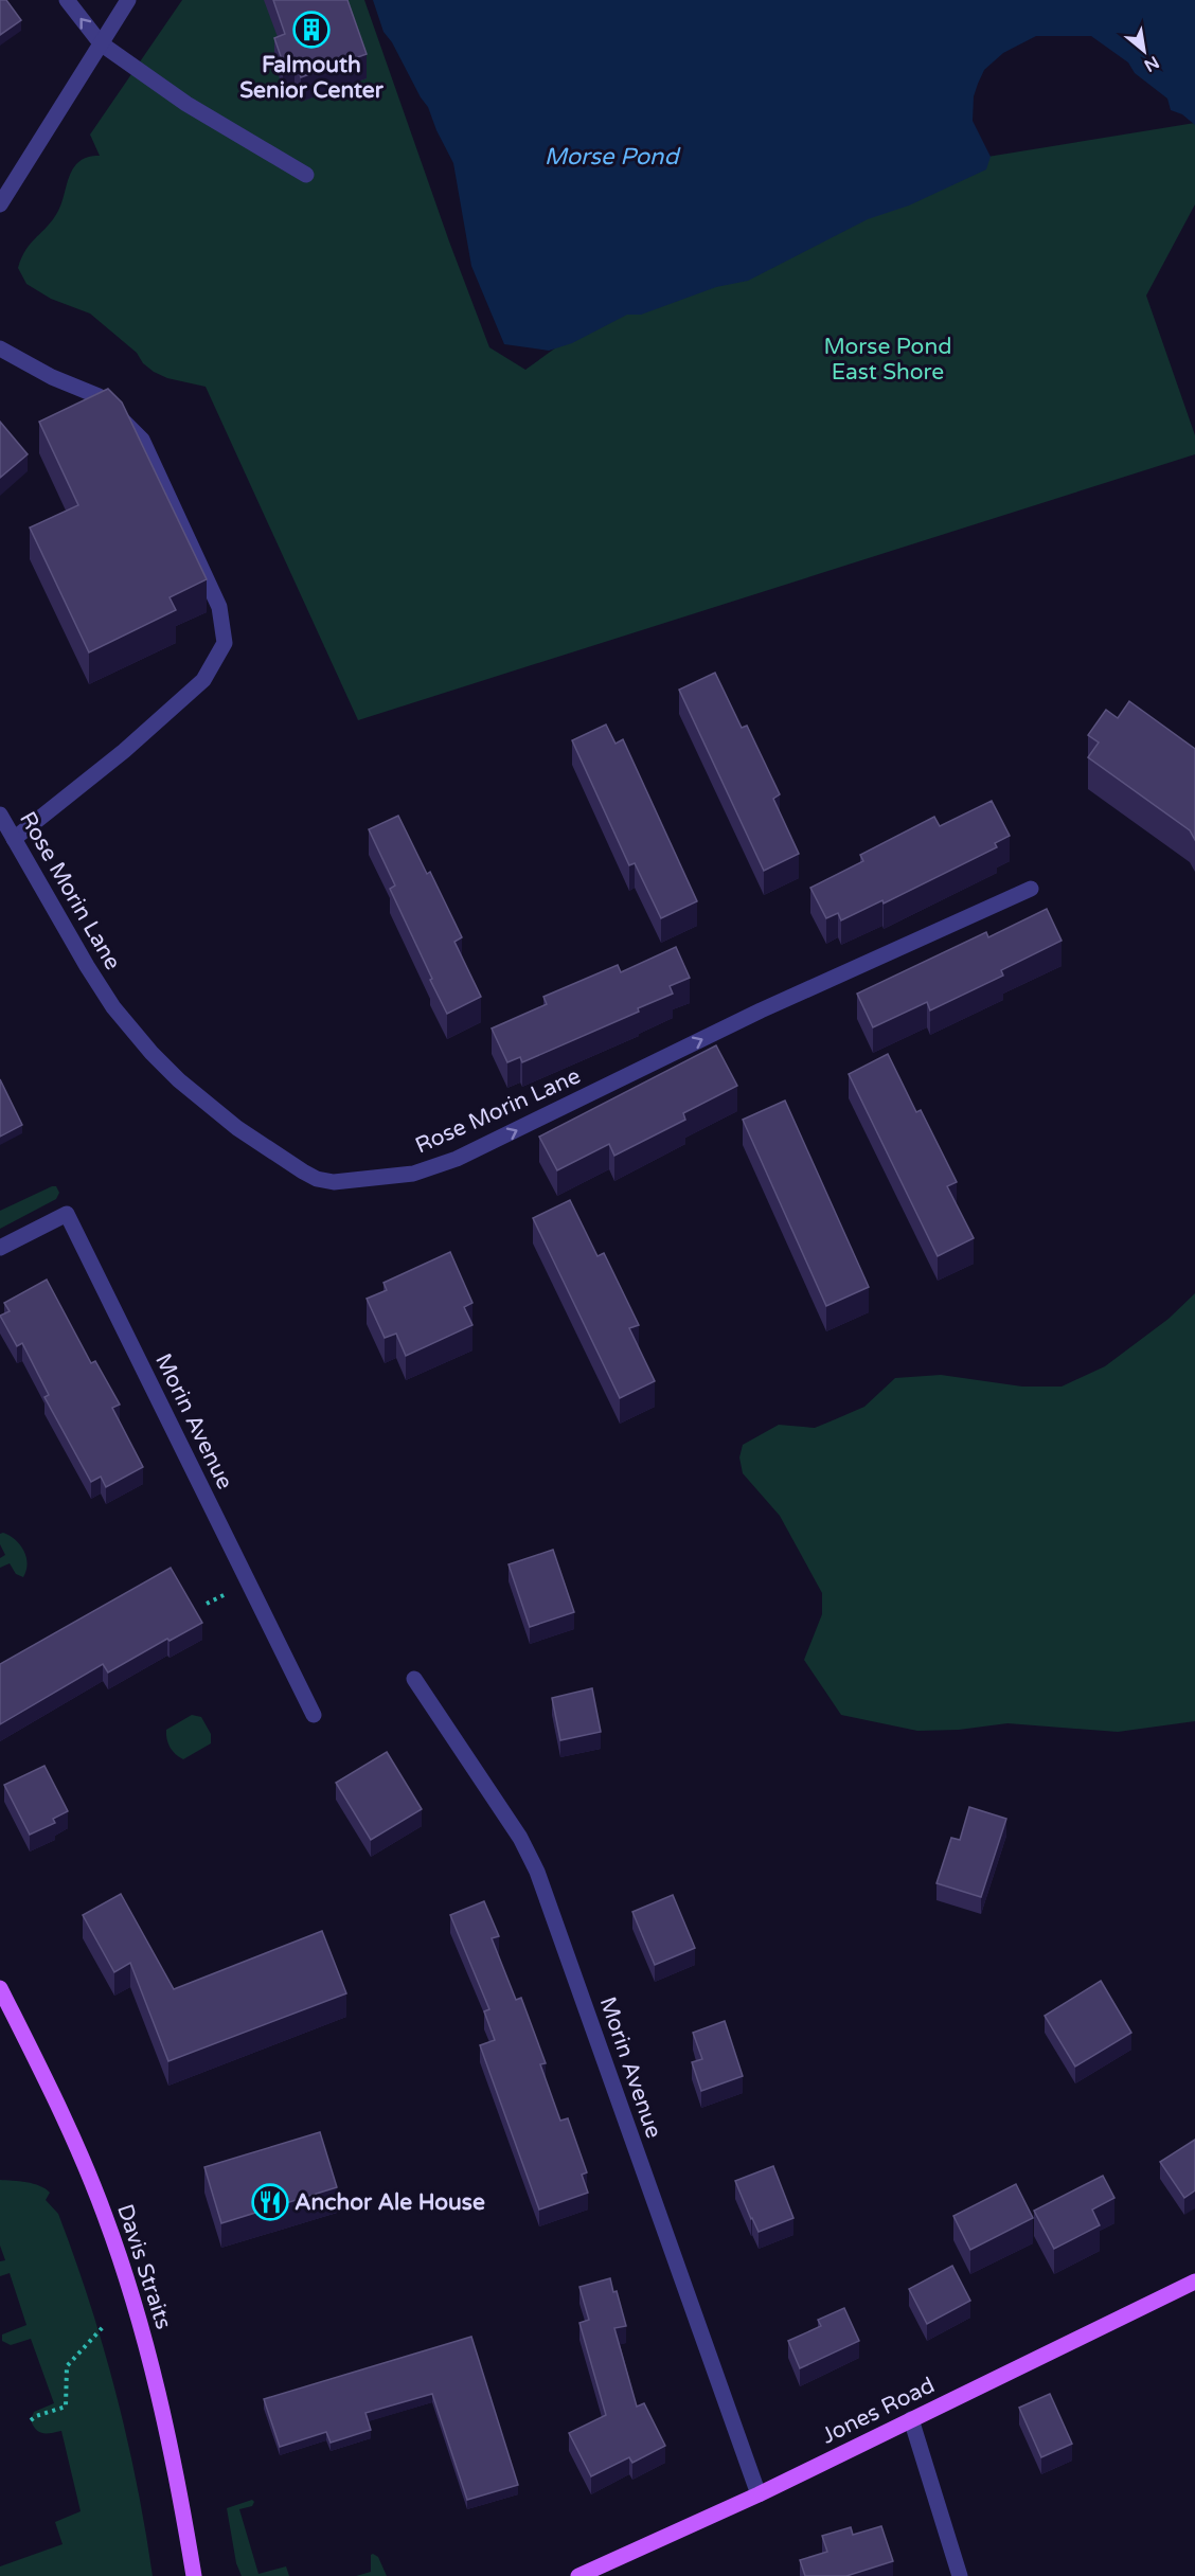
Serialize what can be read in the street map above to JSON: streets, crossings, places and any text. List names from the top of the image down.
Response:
{
  "streets": {
    "main road": ["Davis Straits", "Jones Road"],
    "street": ["Rose Morin Lane", "Morin Avenue"]
  },
  "crossings": [
    ["Morin Avenue", "Jones Road"]
  ],
  "one_way": ["Rose Morin Lane"],
  "water": ["Morse Pond"],
  "parks": ["Morse Pond East Shore"],
  "places": {
    "building": ["Falmouth Senior Center"],
    "restaurant": ["Anchor Ale House"]
  },
  "north": "bottom right"
}
